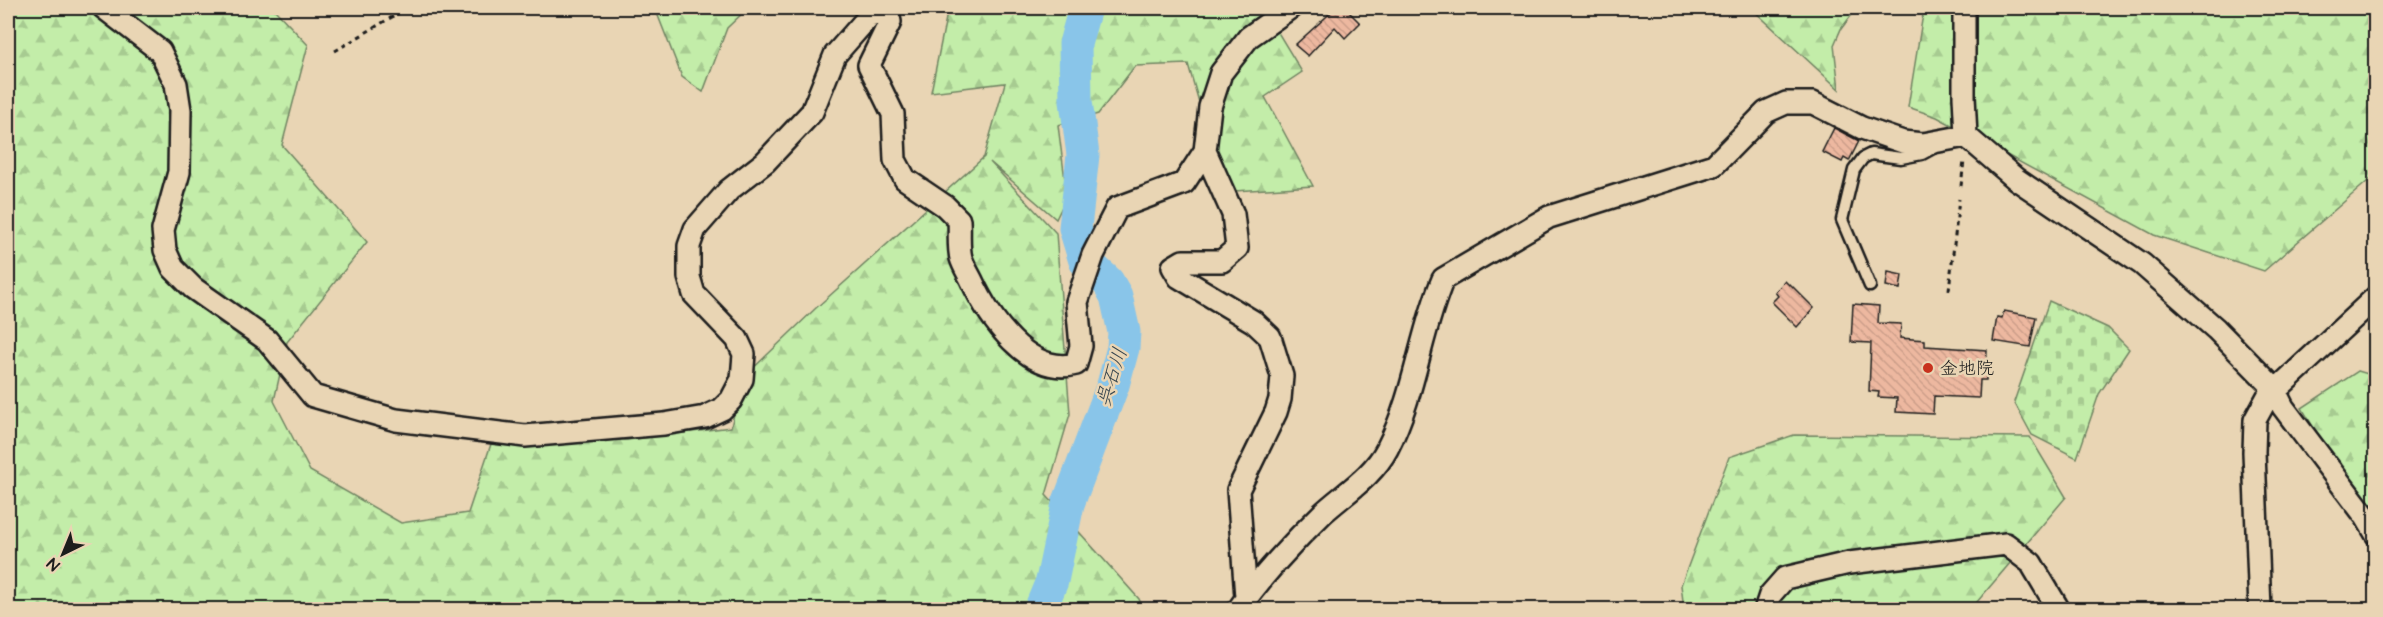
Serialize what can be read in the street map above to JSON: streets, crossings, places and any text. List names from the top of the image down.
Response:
{
  "water": ["呉石川"],
  "places": ["金地院"],
  "north": "bottom left"
}
